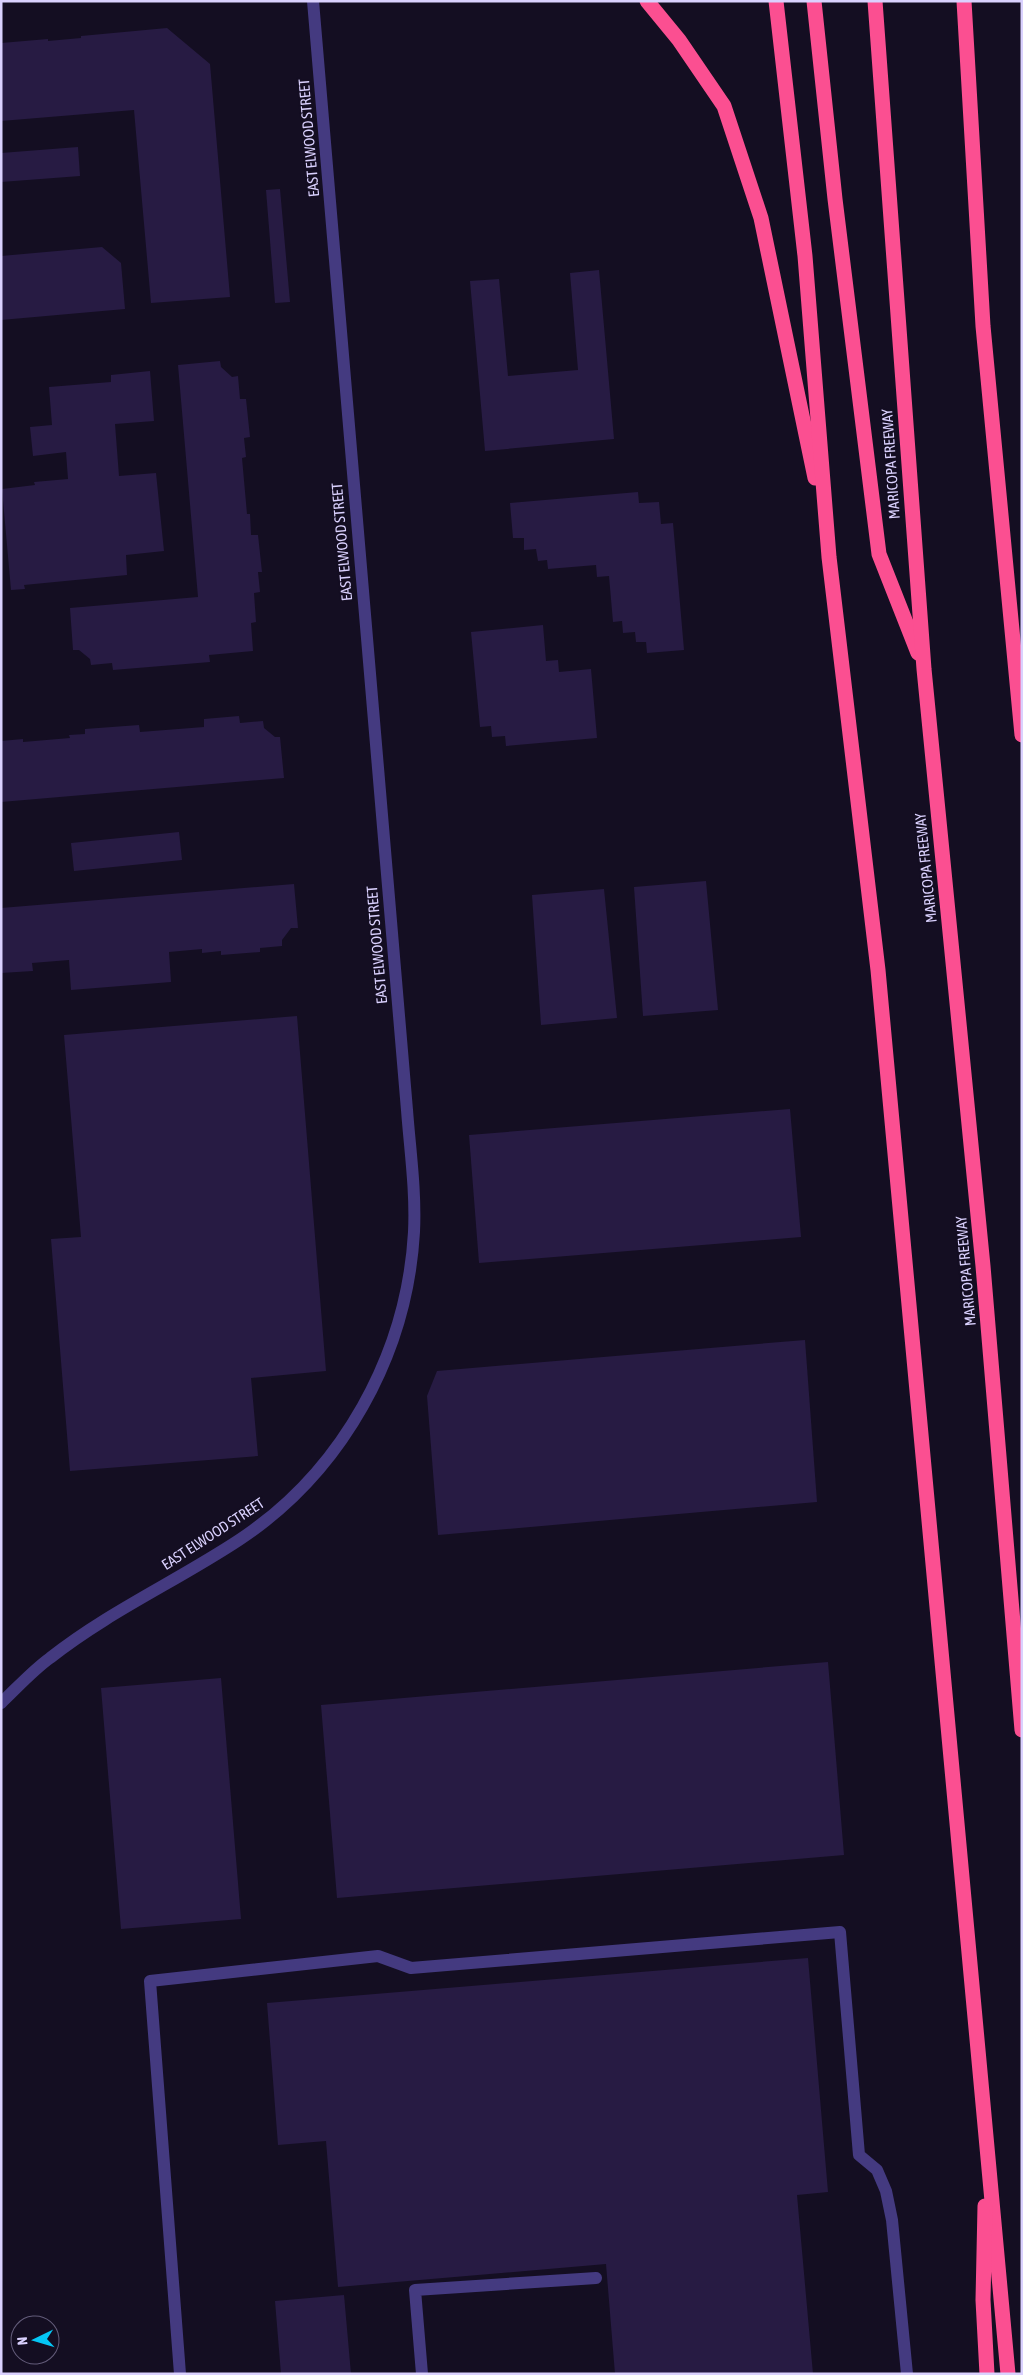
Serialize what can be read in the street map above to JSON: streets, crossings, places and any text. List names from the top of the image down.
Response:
{
  "streets": {
    "highway": ["MARICOPA FREEWAY"],
    "street": ["EAST ELWOOD STREET"]
  },
  "north": "left"
}
